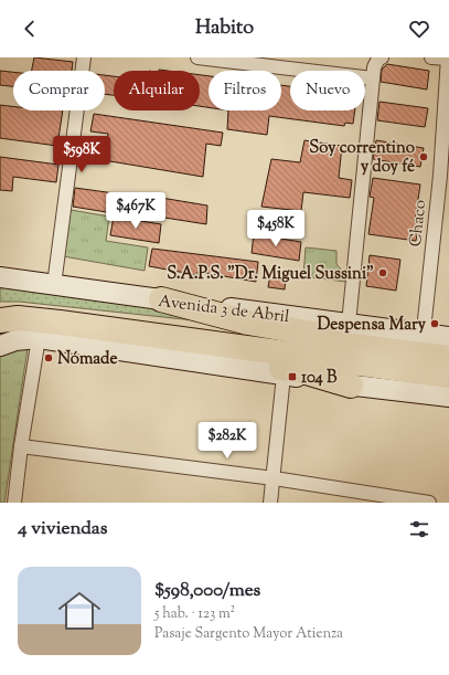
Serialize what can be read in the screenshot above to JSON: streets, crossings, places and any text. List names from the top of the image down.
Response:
{
  "streets": {
    "highway": ["Avenida 3 de Abril"],
    "street": ["Chaco"]
  },
  "crossings": [
    ["Chaco", "Avenida 3 de Abril"]
  ],
  "places": {
    "other": [
      "Soy correntino y doy fé",
      "S.A.P.S. \"Dr. Miguel Sussini\"",
      "Despensa Mary",
      "Nómade"
    ],
    "transit": ["104 B"]
  },
  "page": {
    "header": "Habito",
    "chip": [
      "Comprar",
      "Alquilar",
      "Filtros",
      "Nuevo"
    ],
    "price": [
      "$598K",
      "$467K",
      "$458K",
      "$282K"
    ],
    "heading": "4 viviendas",
    "list": [
      {
        "name": "$598,000/mes",
        "note": "5 hab. · 123 m² · Pasaje Sargento Mayor Atienza"
      }
    ]
  }
}
